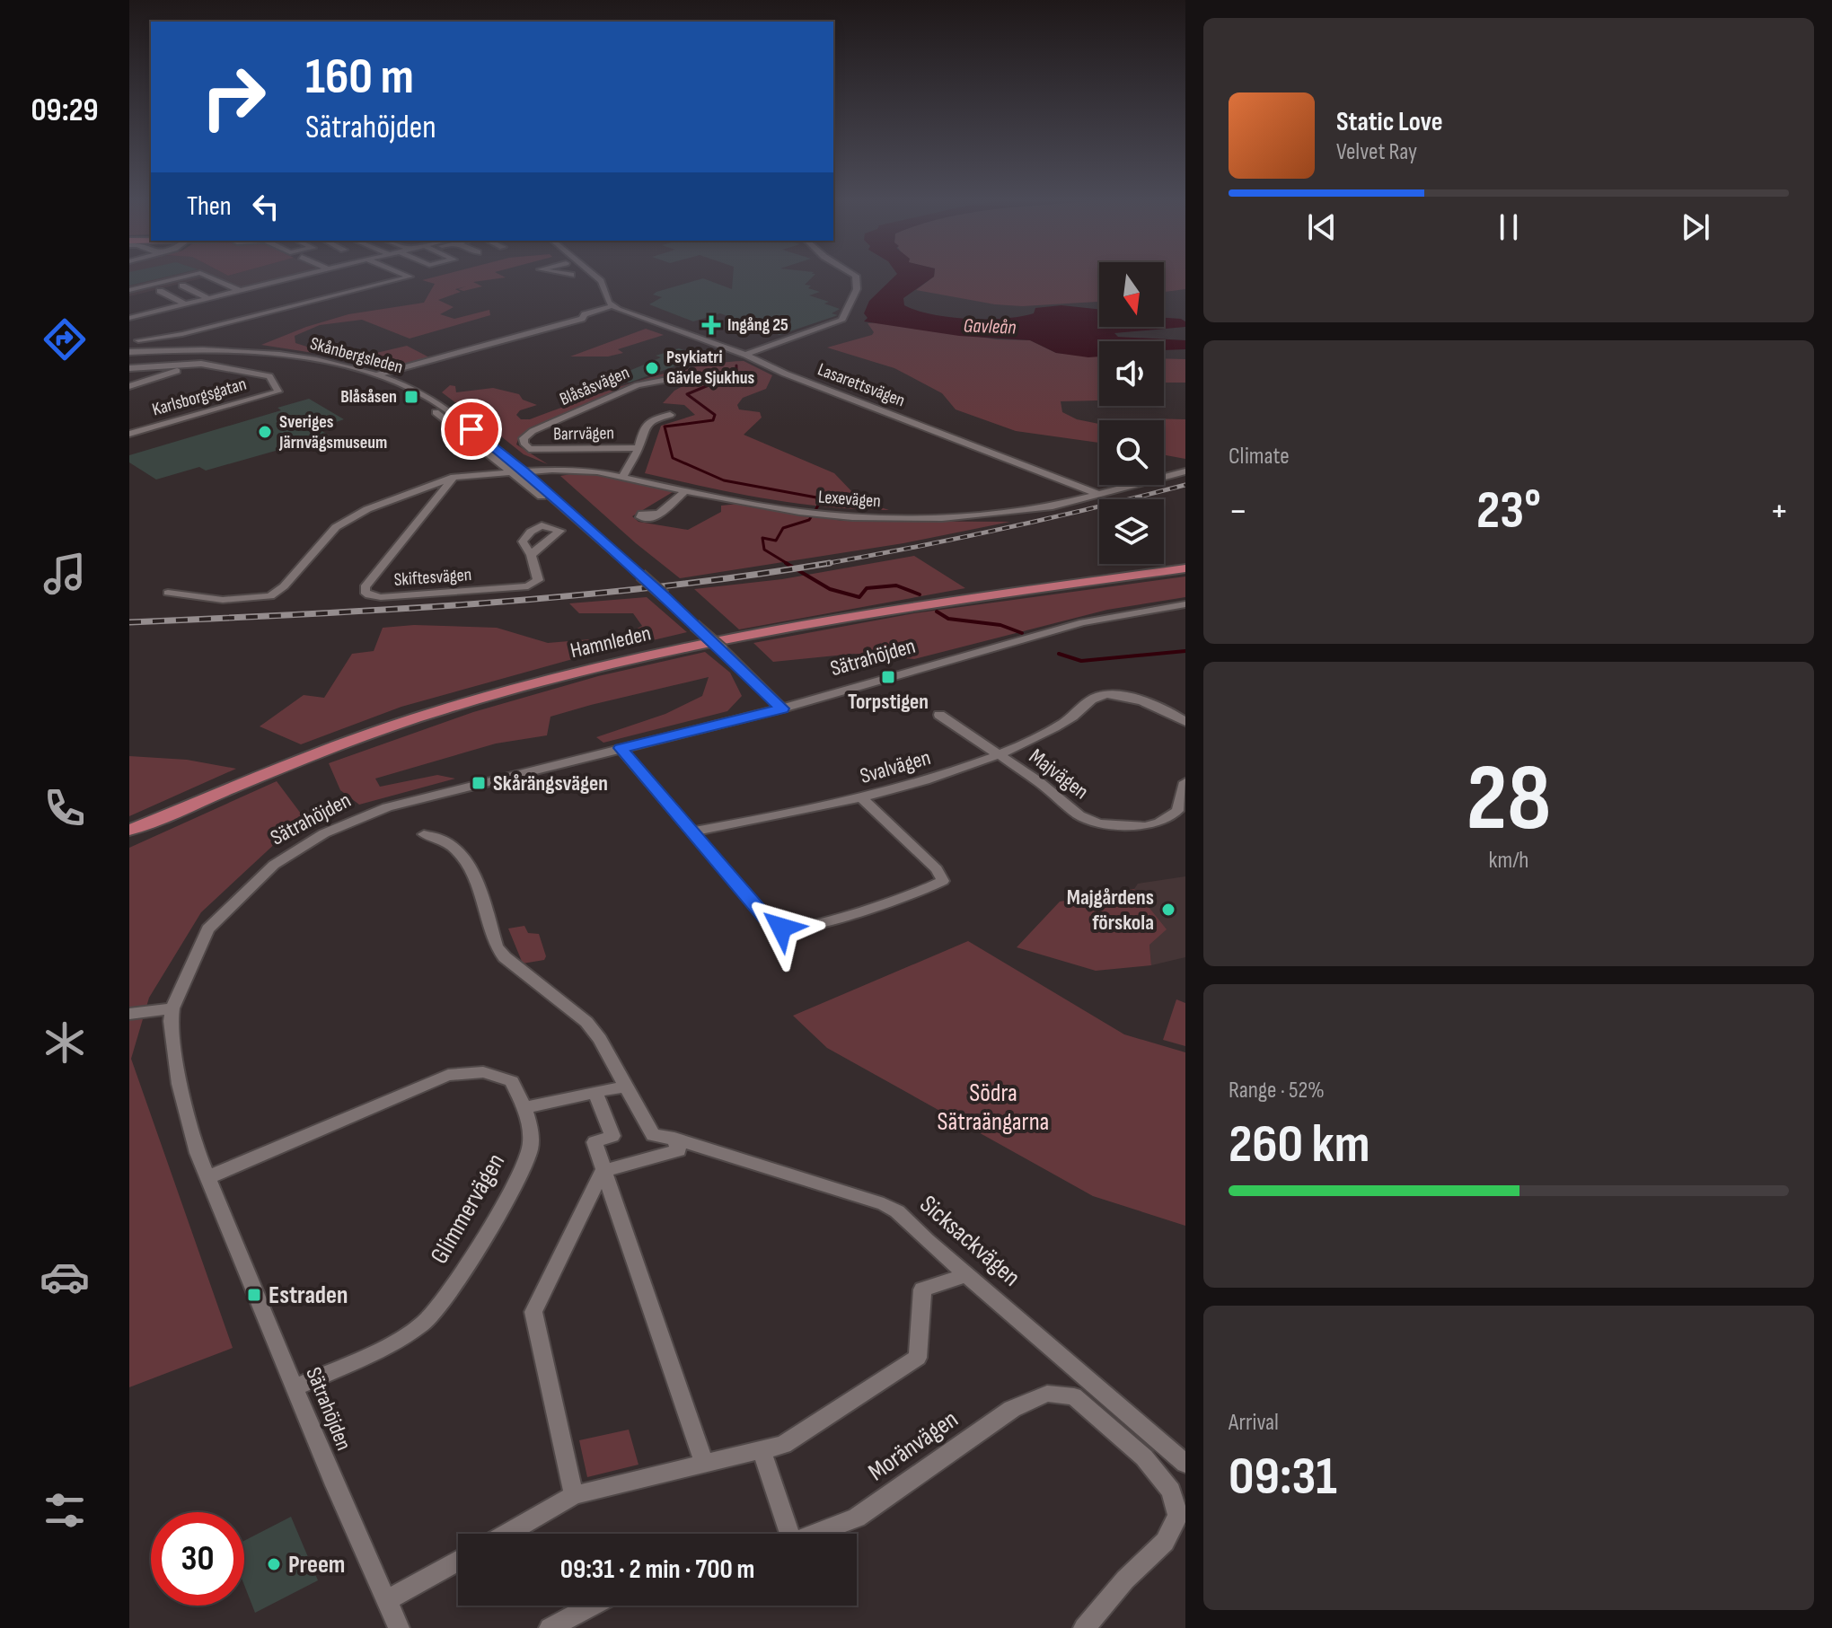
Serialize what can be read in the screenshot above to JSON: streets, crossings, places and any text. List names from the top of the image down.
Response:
{
  "streets": {
    "main road": ["Hamnleden"],
    "street": [
      "Skånbergsleden",
      "Lasarettsvägen",
      "Blåsåsvägen",
      "Karlsborgsgatan",
      "Barrvägen",
      "Lexevägen",
      "Skiftesvägen",
      "Sätrahöjden",
      "Svalvägen",
      "Majvägen",
      "Glimmervägen",
      "Sicksackvägen",
      "Moränvägen"
    ]
  },
  "crossings": [
    ["Skånbergsleden", "Lexevägen"],
    ["Skånbergsleden", "Sätrahöjden"],
    ["Lasarettsvägen", "Lexevägen"],
    ["Blåsåsvägen", "Barrvägen"],
    ["Sätrahöjden", "Glimmervägen"],
    ["Svalvägen", "Majvägen"]
  ],
  "water": ["Gavleån"],
  "parks": ["Södra Sätraängarna"],
  "places": {
    "health": ["Ingång 25"],
    "other": [
      "Psykiatri Gävle Sjukhus",
      "Sveriges Järnvägsmuseum",
      "Majgårdens förskola",
      "Preem"
    ],
    "transit": [
      "Blåsåsen",
      "Torpstigen",
      "Skårängsvägen",
      "Estraden"
    ]
  },
  "north": "bottom",
  "page": {
    "tabs": "09:29",
    "turn": ["160 m", "Sätrahöjden"],
    "song": ["Static Love", "Velvet Ray"],
    "then": "Then",
    "tile": [
      "Climate",
      ["28", "km/h"],
      ["Range · 52%", "260 km"],
      ["Arrival", "09:31"]
    ],
    "heat": ["−", "23°", "+"],
    "limit": "30",
    "trip": "09:31 · 2 min · 700 m"
  }
}
